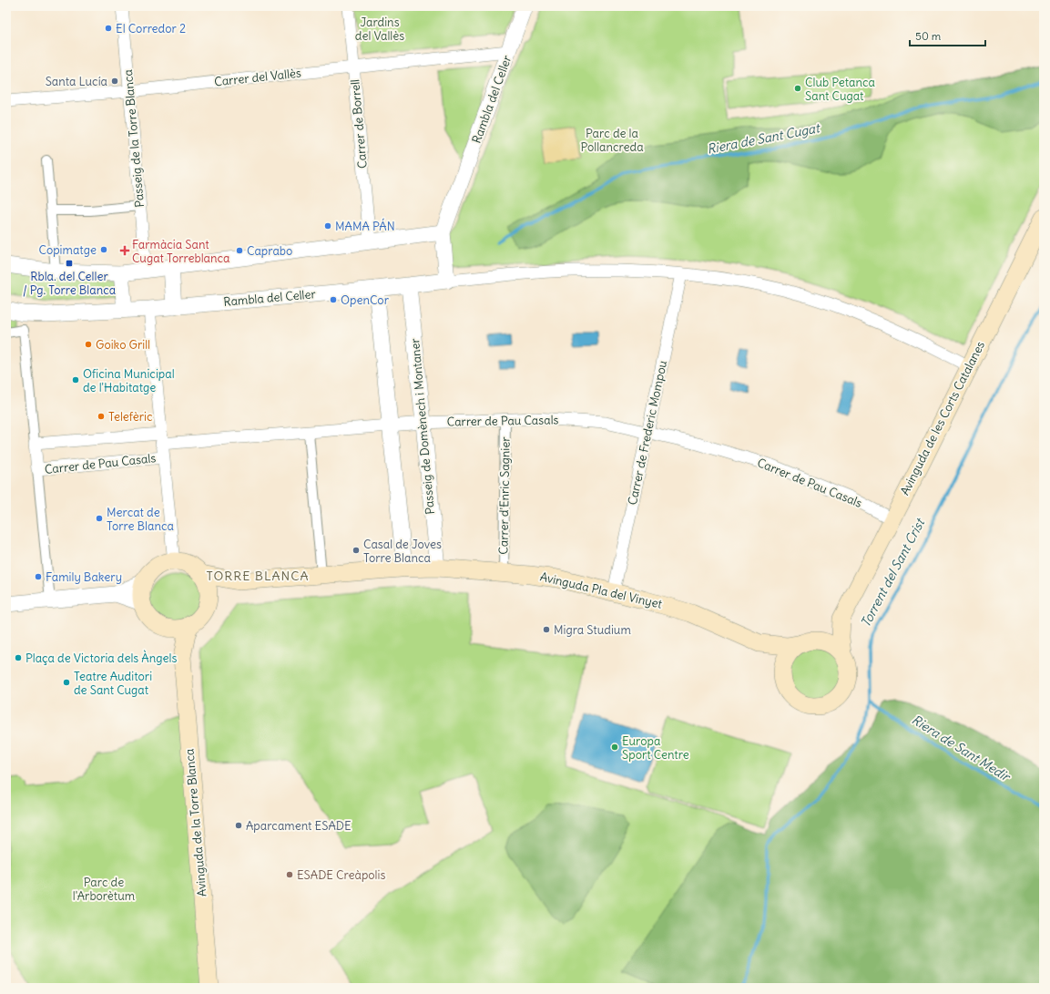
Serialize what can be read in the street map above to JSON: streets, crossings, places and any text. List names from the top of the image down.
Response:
{
  "streets": {
    "main road": ["Avinguda de les Corts Catalanes", "Avinguda Pla del Vinyet", "Avinguda de la Torre Blanca"],
    "street": [
      "Carrer del Vallès",
      "Rambla del Celler",
      "Carrer de Borrell",
      "Passeig de la Torre Blanca",
      "Carrer de Pau Casals",
      "Passeig de Domènech i Montaner",
      "Carrer de Frederic Mompou",
      "Carrer d'Enric Sagnier"
    ]
  },
  "crossings": [
    ["Carrer del Vallès", "Rambla del Celler"],
    ["Carrer del Vallès", "Carrer de Borrell"],
    ["Carrer del Vallès", "Passeig de la Torre Blanca"],
    ["Rambla del Celler", "Passeig de Domènech i Montaner"],
    ["Avinguda de les Corts Catalanes", "Carrer de Pau Casals"],
    ["Avinguda de les Corts Catalanes", "Avinguda Pla del Vinyet"],
    ["Carrer de Pau Casals", "Passeig de Domènech i Montaner"],
    ["Carrer de Pau Casals", "Carrer de Frederic Mompou"],
    ["Carrer de Pau Casals", "Carrer d'Enric Sagnier"],
    ["Passeig de Domènech i Montaner", "Avinguda Pla del Vinyet"],
    ["Carrer de Frederic Mompou", "Avinguda Pla del Vinyet"],
    ["Carrer d'Enric Sagnier", "Avinguda Pla del Vinyet"],
    ["Avinguda Pla del Vinyet", "Avinguda de la Torre Blanca"]
  ],
  "districts": ["TORRE BLANCA"],
  "water": ["Riera de Sant Cugat", "Torrent del Sant Crist", "Riera de Sant Medir"],
  "parks": ["Jardins del Vallès", "Parc de la Pollancreda", "Parc de l'Arborètum"],
  "places": {
    "other": [
      "El Corredor 2",
      "Santa Lucía",
      "Club Petanca Sant Cugat",
      "MAMA PÁN",
      "Copimatge",
      "Caprabo",
      "OpenCor",
      "Goiko Grill",
      "Oficina Municipal de l'Habitatge",
      "Telefèric",
      "Mercat de Torre Blanca",
      "Casal de Joves Torre Blanca",
      "Family Bakery",
      "Migra Studium",
      "Plaça de Victoria dels Àngels",
      "Teatre Auditori de Sant Cugat",
      "Europa Sport Centre",
      "Aparcament ESADE",
      "ESADE Creàpolis"
    ],
    "health": ["Farmàcia Sant Cugat Torreblanca"],
    "transit": ["Rbla. del Celler / Pg. Torre Blanca"]
  },
  "scale_bar": "50 m"
}
